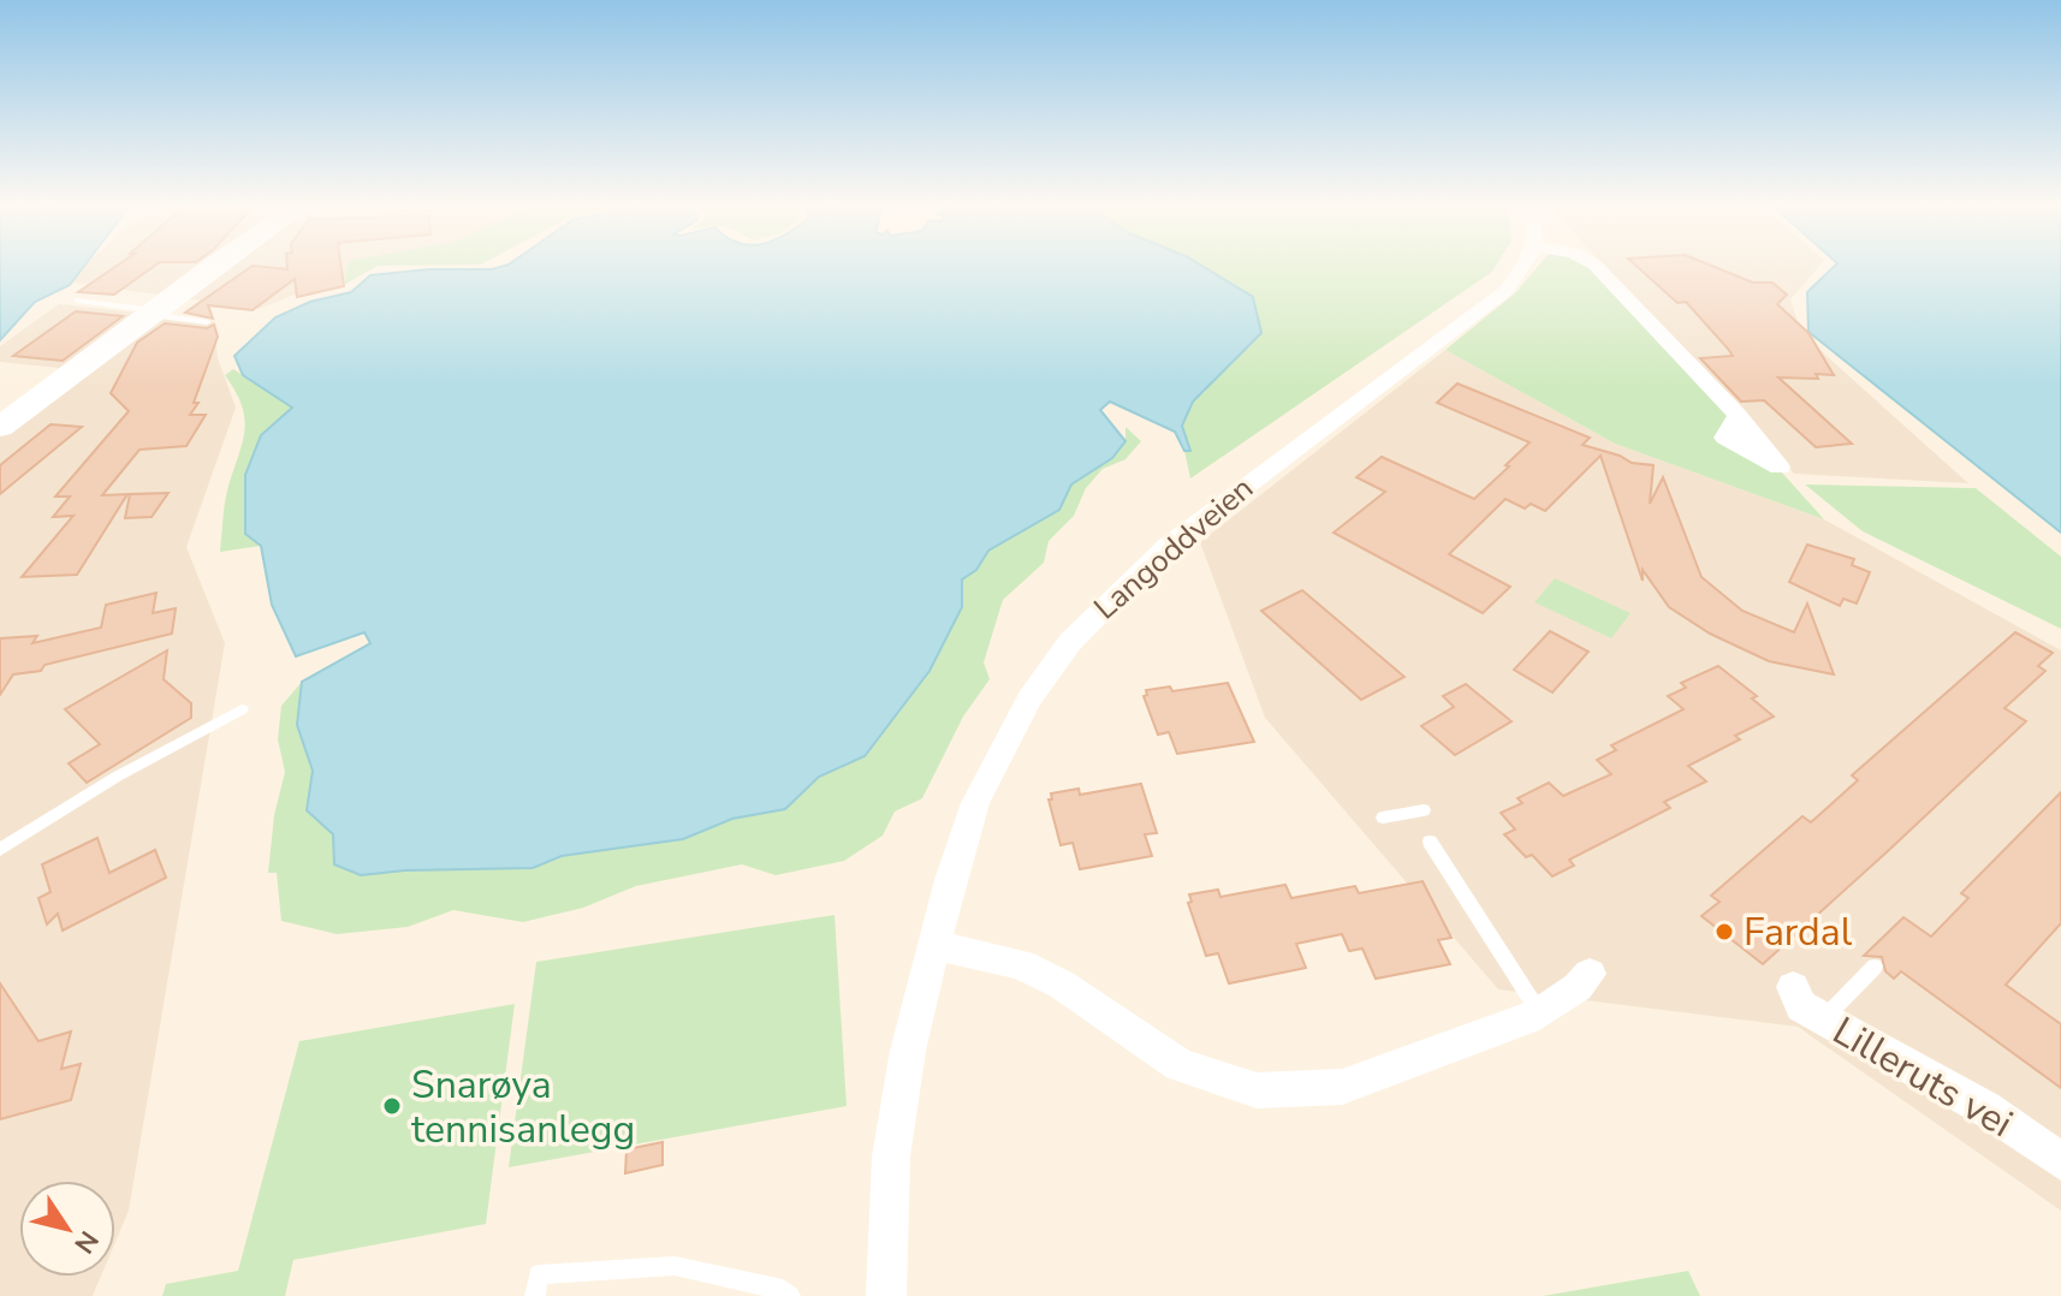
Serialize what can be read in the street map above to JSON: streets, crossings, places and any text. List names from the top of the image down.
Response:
{
  "streets": {
    "street": ["Langoddveien", "Lilleruts vei"]
  },
  "places": ["Fardal", "Snarøya tennisanlegg"],
  "north": "bottom right"
}
